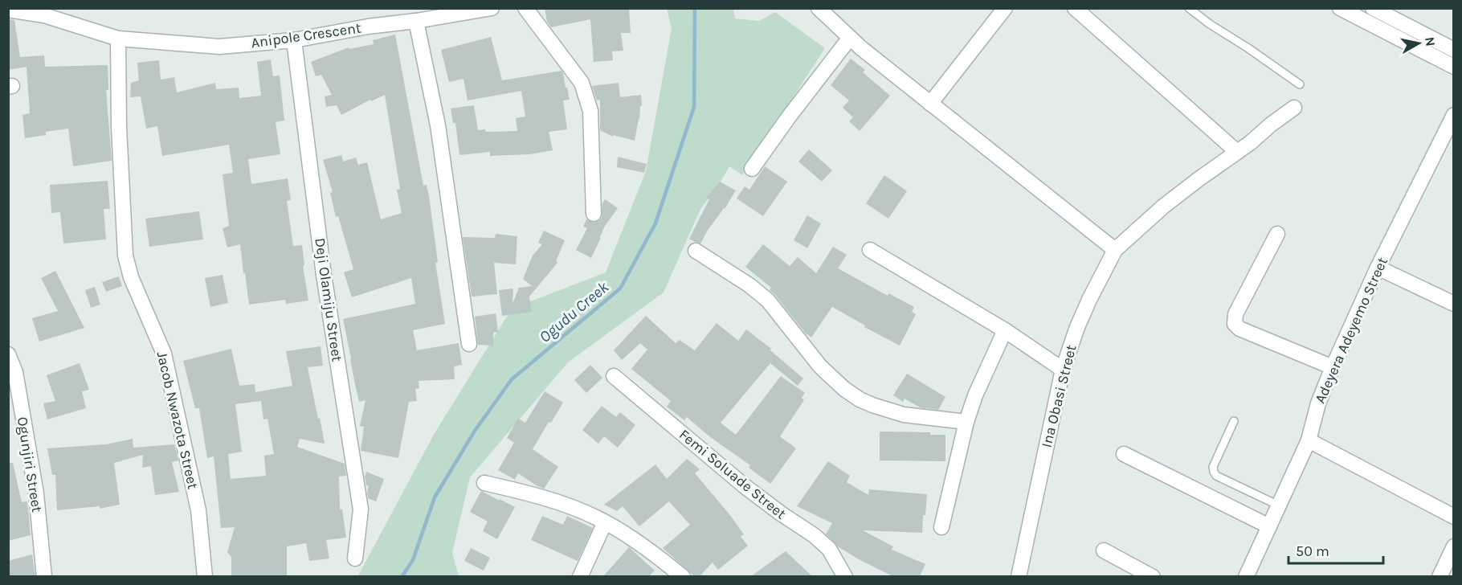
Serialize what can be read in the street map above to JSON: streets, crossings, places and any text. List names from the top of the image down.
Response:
{
  "streets": {
    "street": [
      "Anipole Crescent",
      "Deji Olamiju Street",
      "Adeyera Adeyemo Street",
      "Ina Obasi Street",
      "Jacob Nwazota Street",
      "Ogunjiri Street",
      "Femi Soluade Street"
    ]
  },
  "crossings": [
    ["Anipole Crescent", "Deji Olamiju Street"],
    ["Anipole Crescent", "Jacob Nwazota Street"]
  ],
  "water": ["Ogudu Creek"],
  "scale_bar": "50 m",
  "north": "right"
}
